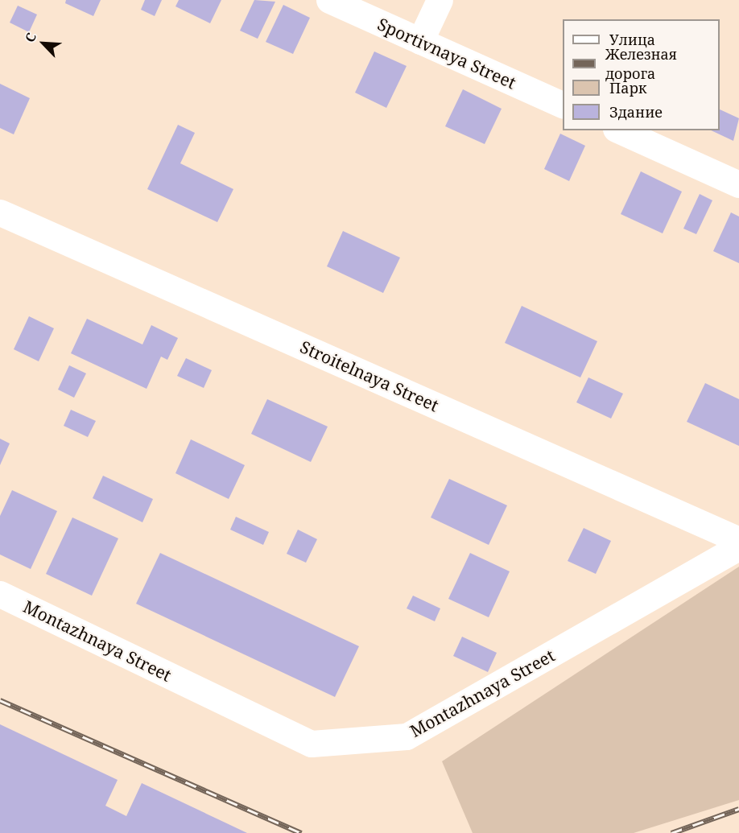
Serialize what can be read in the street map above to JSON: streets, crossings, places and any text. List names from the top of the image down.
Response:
{
  "streets": {
    "street": ["Sportivnaya Street", "Stroitelnaya Street", "Montazhnaya Street"]
  },
  "legend": [
    "Улица",
    "Железная дорога",
    "Парк",
    "Здание"
  ],
  "north": "top left"
}
